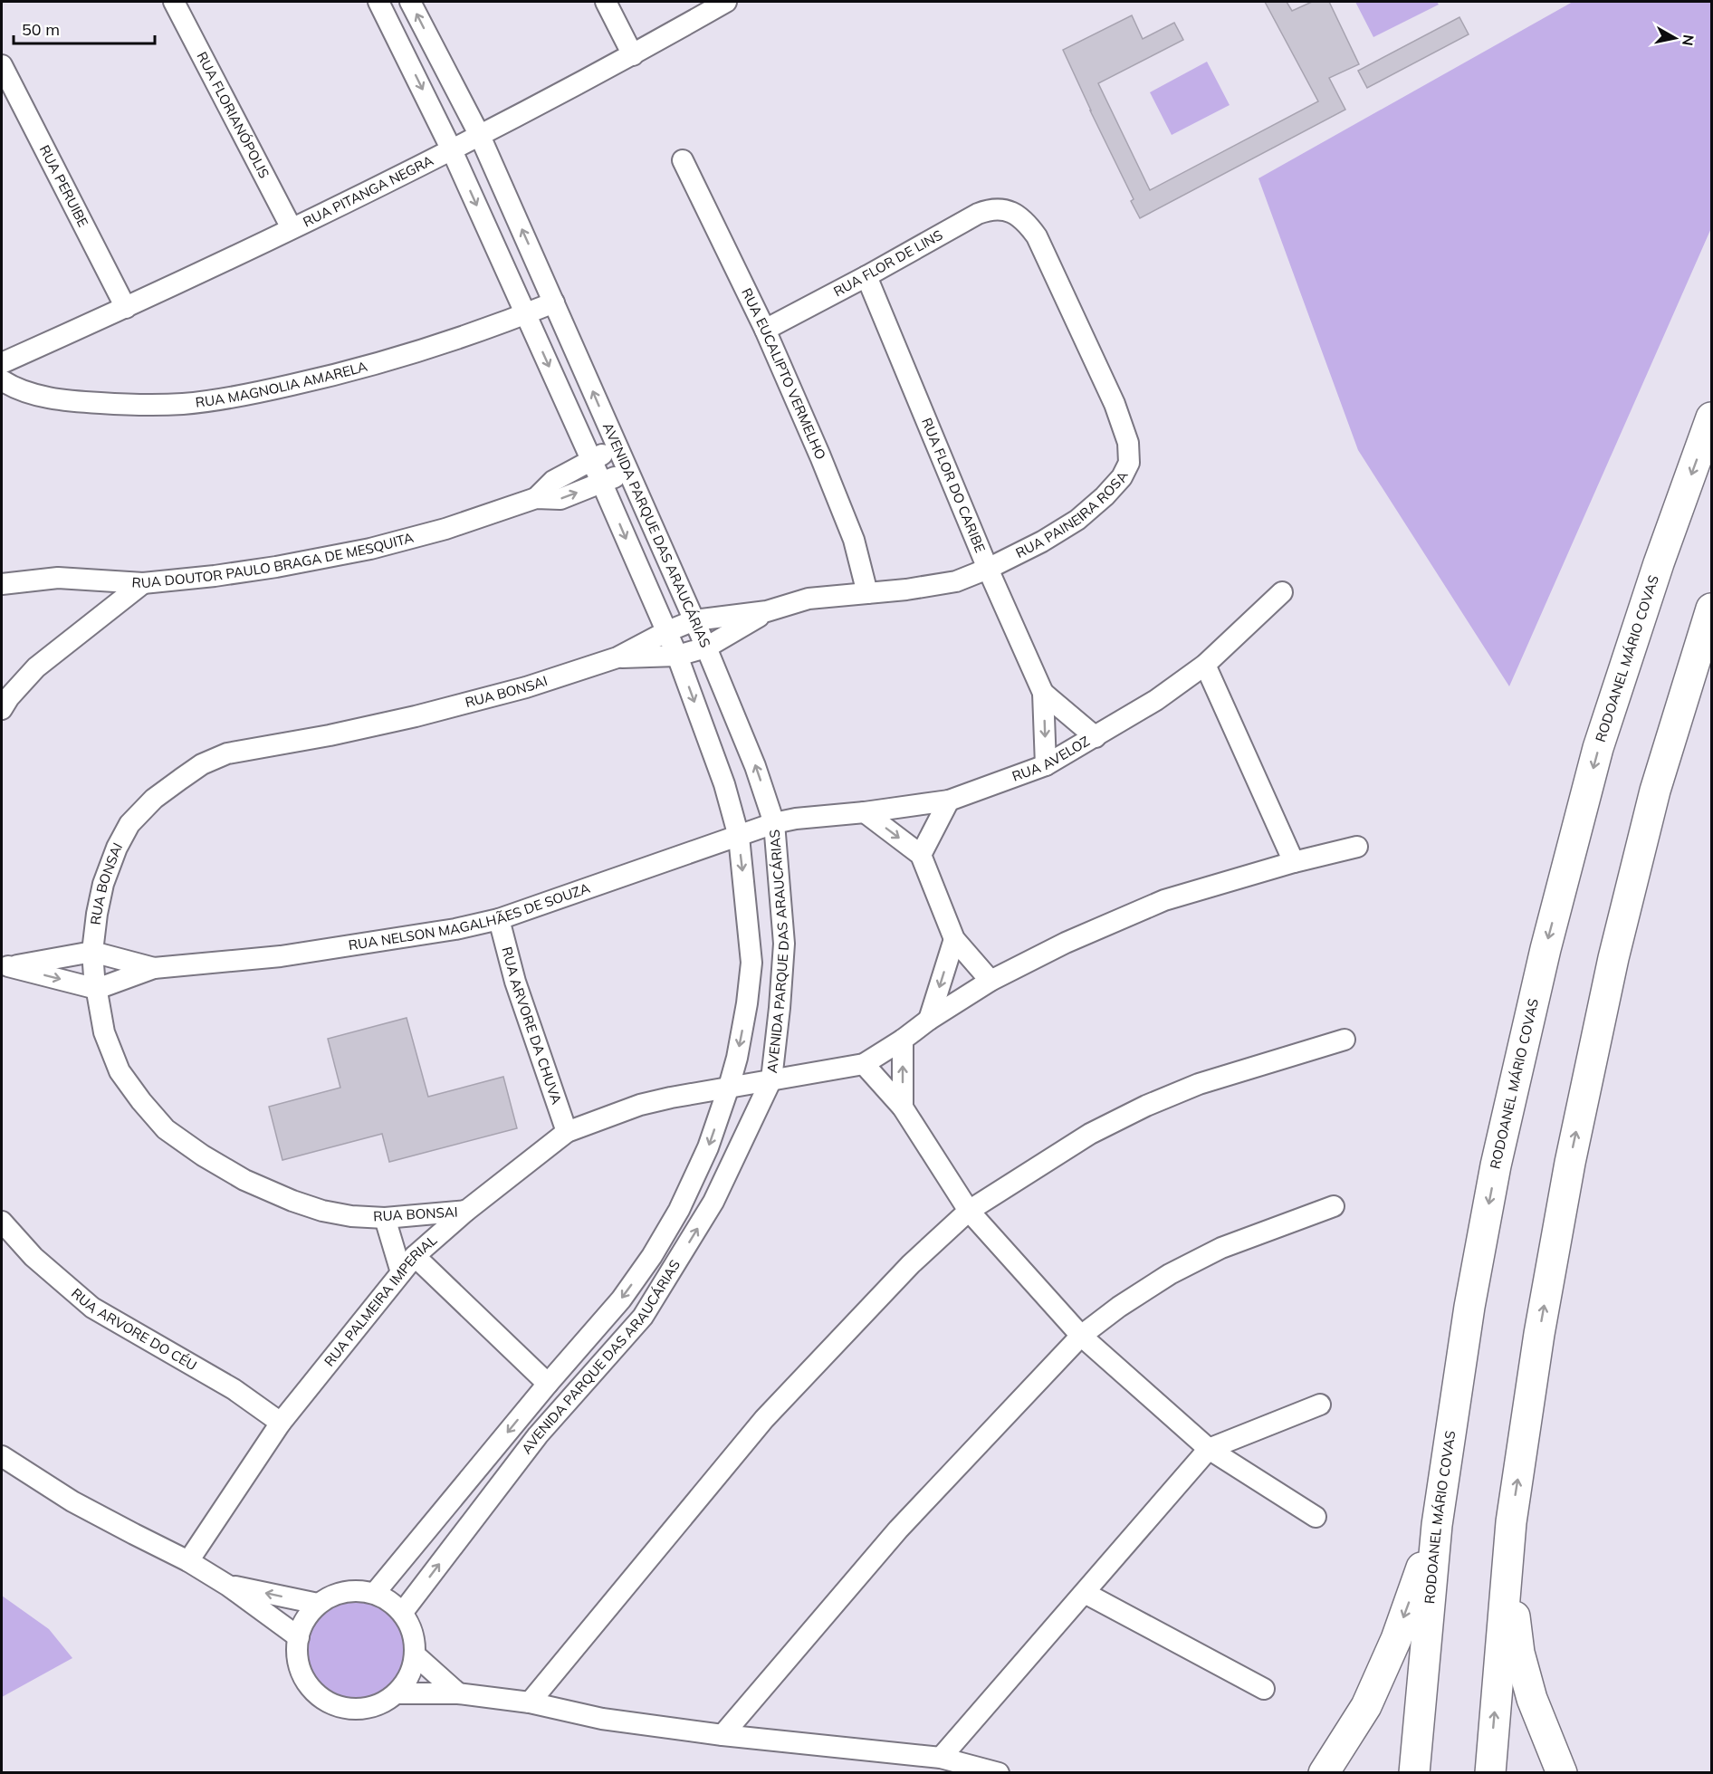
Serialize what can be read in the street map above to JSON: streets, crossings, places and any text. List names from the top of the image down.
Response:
{
  "streets": {
    "highway": ["RODOANEL MÁRIO COVAS"],
    "street": [
      "RUA FLORIANÓPOLIS",
      "RUA PERUIBE",
      "RUA PITANGA NEGRA",
      "RUA FLOR DE LINS",
      "RUA EUCALIPTO VERMELHO",
      "RUA MAGNOLIA AMARELA",
      "RUA FLOR DO CARIBE",
      "RUA PAINEIRA ROSA",
      "AVENIDA PARQUE DAS ARAUCÁRIAS",
      "RUA DOUTOR PAULO BRAGA DE MESQUITA",
      "RUA BONSAI",
      "RUA AVELOZ",
      "RUA NELSON MAGALHÃES DE SOUZA",
      "RUA ARVORE DA CHUVA",
      "RUA PALMEIRA IMPERIAL",
      "RUA ARVORE DO CÉU"
    ]
  },
  "crossings": [
    ["RUA FLORIANÓPOLIS", "RUA PITANGA NEGRA"],
    ["RUA PERUIBE", "RUA PITANGA NEGRA"],
    ["RUA PITANGA NEGRA", "AVENIDA PARQUE DAS ARAUCÁRIAS"],
    ["RUA FLOR DE LINS", "RUA EUCALIPTO VERMELHO"],
    ["RUA FLOR DE LINS", "RUA FLOR DO CARIBE"],
    ["RUA FLOR DE LINS", "RUA PAINEIRA ROSA"],
    ["RUA EUCALIPTO VERMELHO", "RUA PAINEIRA ROSA"],
    ["RUA MAGNOLIA AMARELA", "AVENIDA PARQUE DAS ARAUCÁRIAS"],
    ["RUA FLOR DO CARIBE", "RUA PAINEIRA ROSA"],
    ["AVENIDA PARQUE DAS ARAUCÁRIAS", "RUA DOUTOR PAULO BRAGA DE MESQUITA"],
    ["AVENIDA PARQUE DAS ARAUCÁRIAS", "RUA AVELOZ"],
    ["AVENIDA PARQUE DAS ARAUCÁRIAS", "RUA NELSON MAGALHÃES DE SOUZA"],
    ["AVENIDA PARQUE DAS ARAUCÁRIAS", "RUA PALMEIRA IMPERIAL"],
    ["RUA BONSAI", "RUA NELSON MAGALHÃES DE SOUZA"],
    ["RUA BONSAI", "RUA PALMEIRA IMPERIAL"],
    ["RUA AVELOZ", "RUA NELSON MAGALHÃES DE SOUZA"],
    ["RUA NELSON MAGALHÃES DE SOUZA", "RUA ARVORE DA CHUVA"],
    ["RUA ARVORE DA CHUVA", "RUA PALMEIRA IMPERIAL"],
    ["RUA PALMEIRA IMPERIAL", "RUA ARVORE DO CÉU"]
  ],
  "scale_bar": "50 m",
  "north": "right"
}
